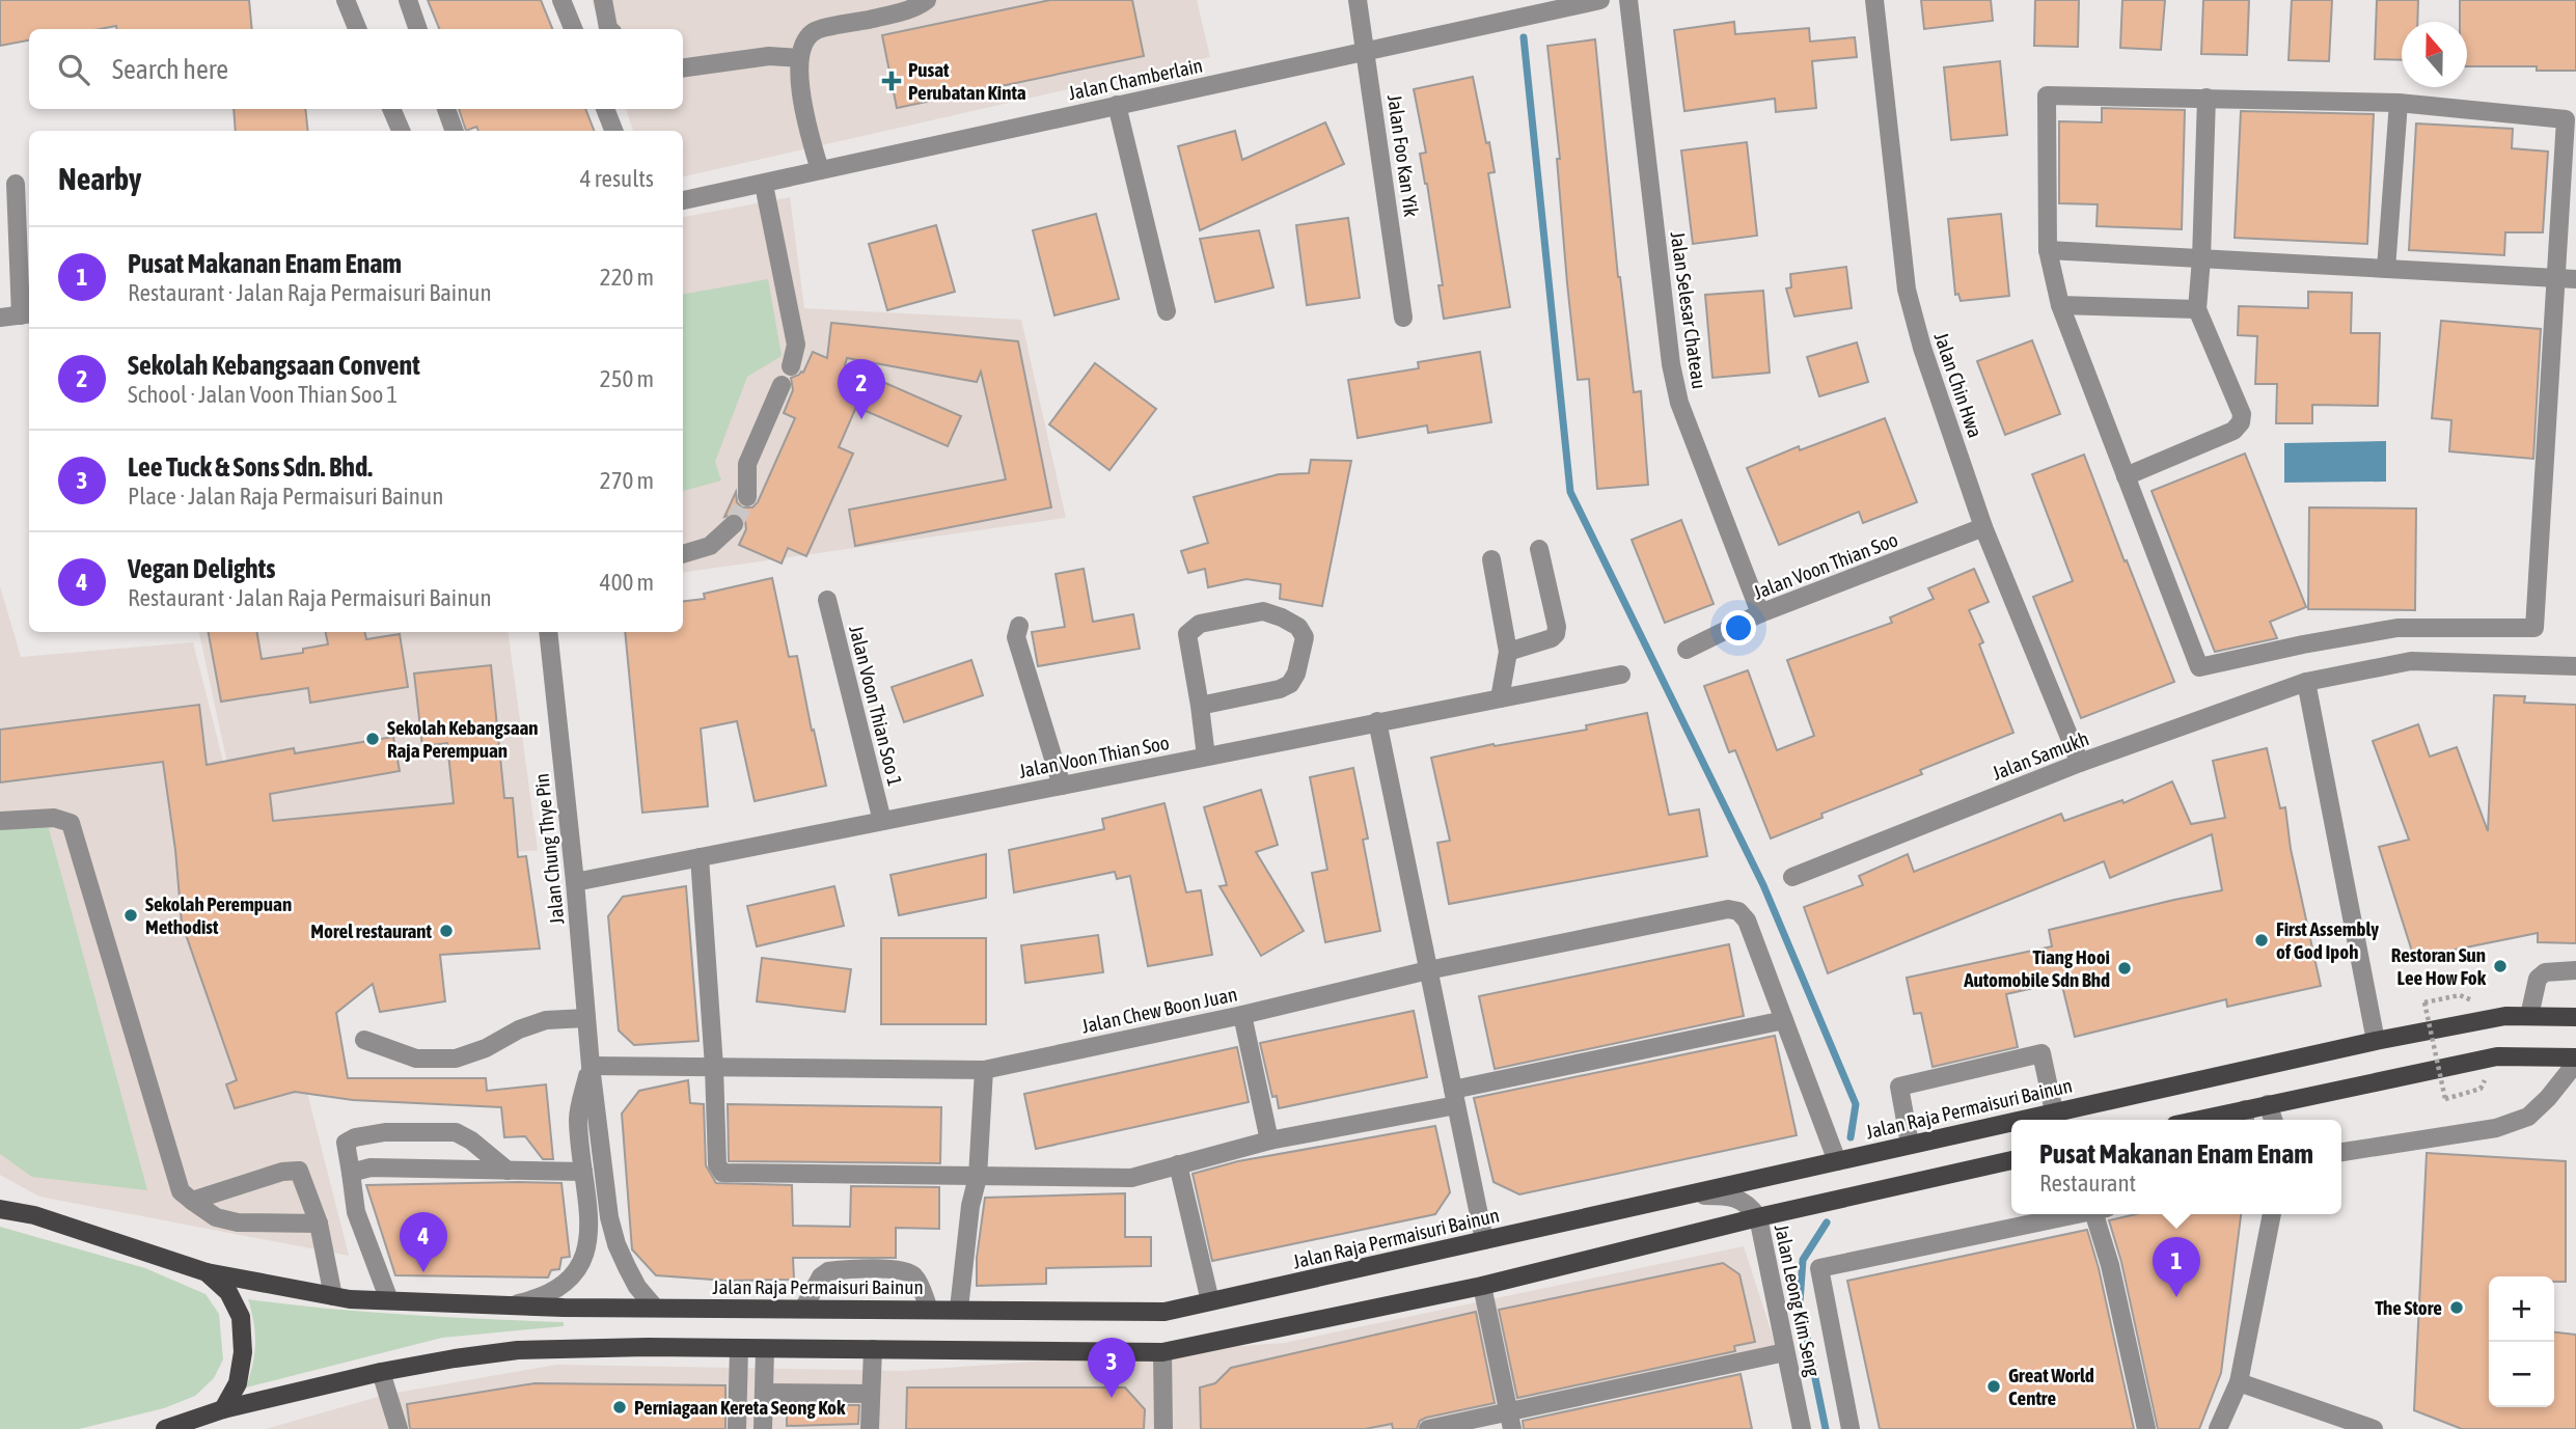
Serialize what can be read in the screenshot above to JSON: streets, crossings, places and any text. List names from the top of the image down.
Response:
{
  "streets": {
    "main road": ["Jalan Raja Permaisuri Bainun"],
    "street": [
      "Jalan Chamberlain",
      "Jalan Foo Kan Yik",
      "Jalan Selesar Chateau",
      "Jalan Chin Hwa",
      "Jalan Voon Thian Soo",
      "Jalan Voon Thian Soo 1",
      "Jalan Samukh",
      "Jalan Chung Thye Pin",
      "Jalan Chew Boon Juan",
      "Jalan Leong Kim Seng"
    ]
  },
  "crossings": [
    ["Jalan Chamberlain", "Jalan Foo Kan Yik"],
    ["Jalan Selesar Chateau", "Jalan Voon Thian Soo"],
    ["Jalan Chin Hwa", "Jalan Voon Thian Soo"],
    ["Jalan Chin Hwa", "Jalan Samukh"],
    ["Jalan Voon Thian Soo", "Jalan Voon Thian Soo 1"],
    ["Jalan Voon Thian Soo", "Jalan Chung Thye Pin"],
    ["Jalan Chung Thye Pin", "Jalan Chew Boon Juan"],
    ["Jalan Chung Thye Pin", "Jalan Raja Permaisuri Bainun"],
    ["Jalan Raja Permaisuri Bainun", "Jalan Leong Kim Seng"]
  ],
  "places": {
    "health": ["Pusat Perubatan Kinta"],
    "other": [
      "Sekolah Kebangsaan Raja Perempuan",
      "Sekolah Perempuan Methodist",
      "Morel restaurant",
      "First Assembly of God Ipoh",
      "Restoran Sun Lee How Fok",
      "Tiang Hooi Automobile Sdn Bhd",
      "The Store",
      "Great World Centre",
      "Perniagaan Kereta Seong Kok"
    ]
  },
  "north": "top",
  "page": {
    "search": "Search here",
    "heading": ["Nearby", "4 results"],
    "list": [
      {
        "mark": "1",
        "name": "Pusat Makanan Enam Enam",
        "note": "Restaurant · Jalan Raja Permaisuri Bainun",
        "value": "220 m"
      },
      {
        "mark": "2",
        "name": "Sekolah Kebangsaan Convent",
        "note": "School · Jalan Voon Thian Soo 1",
        "value": "250 m"
      },
      {
        "mark": "3",
        "name": "Lee Tuck & Sons Sdn. Bhd.",
        "note": "Place · Jalan Raja Permaisuri Bainun",
        "value": "270 m"
      },
      {
        "mark": "4",
        "name": "Vegan Delights",
        "note": "Restaurant · Jalan Raja Permaisuri Bainun",
        "value": "400 m"
      }
    ],
    "pins": [
      "2",
      "4",
      "1",
      "3"
    ],
    "popup": ["Pusat Makanan Enam Enam", "Restaurant"],
    "map_buttons": ["+", "−"]
  }
}
